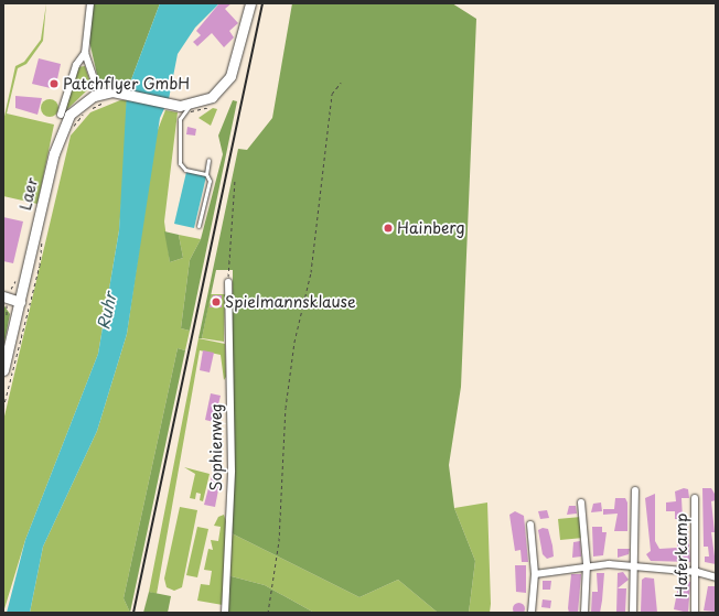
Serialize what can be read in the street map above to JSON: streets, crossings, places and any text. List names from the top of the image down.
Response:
{
  "streets": {
    "main road": ["Laer"],
    "street": ["Sophienweg", "Haferkamp"]
  },
  "water": ["Ruhr"],
  "places": ["Patchflyer GmbH", "Hainberg", "Spielmannsklause"]
}
